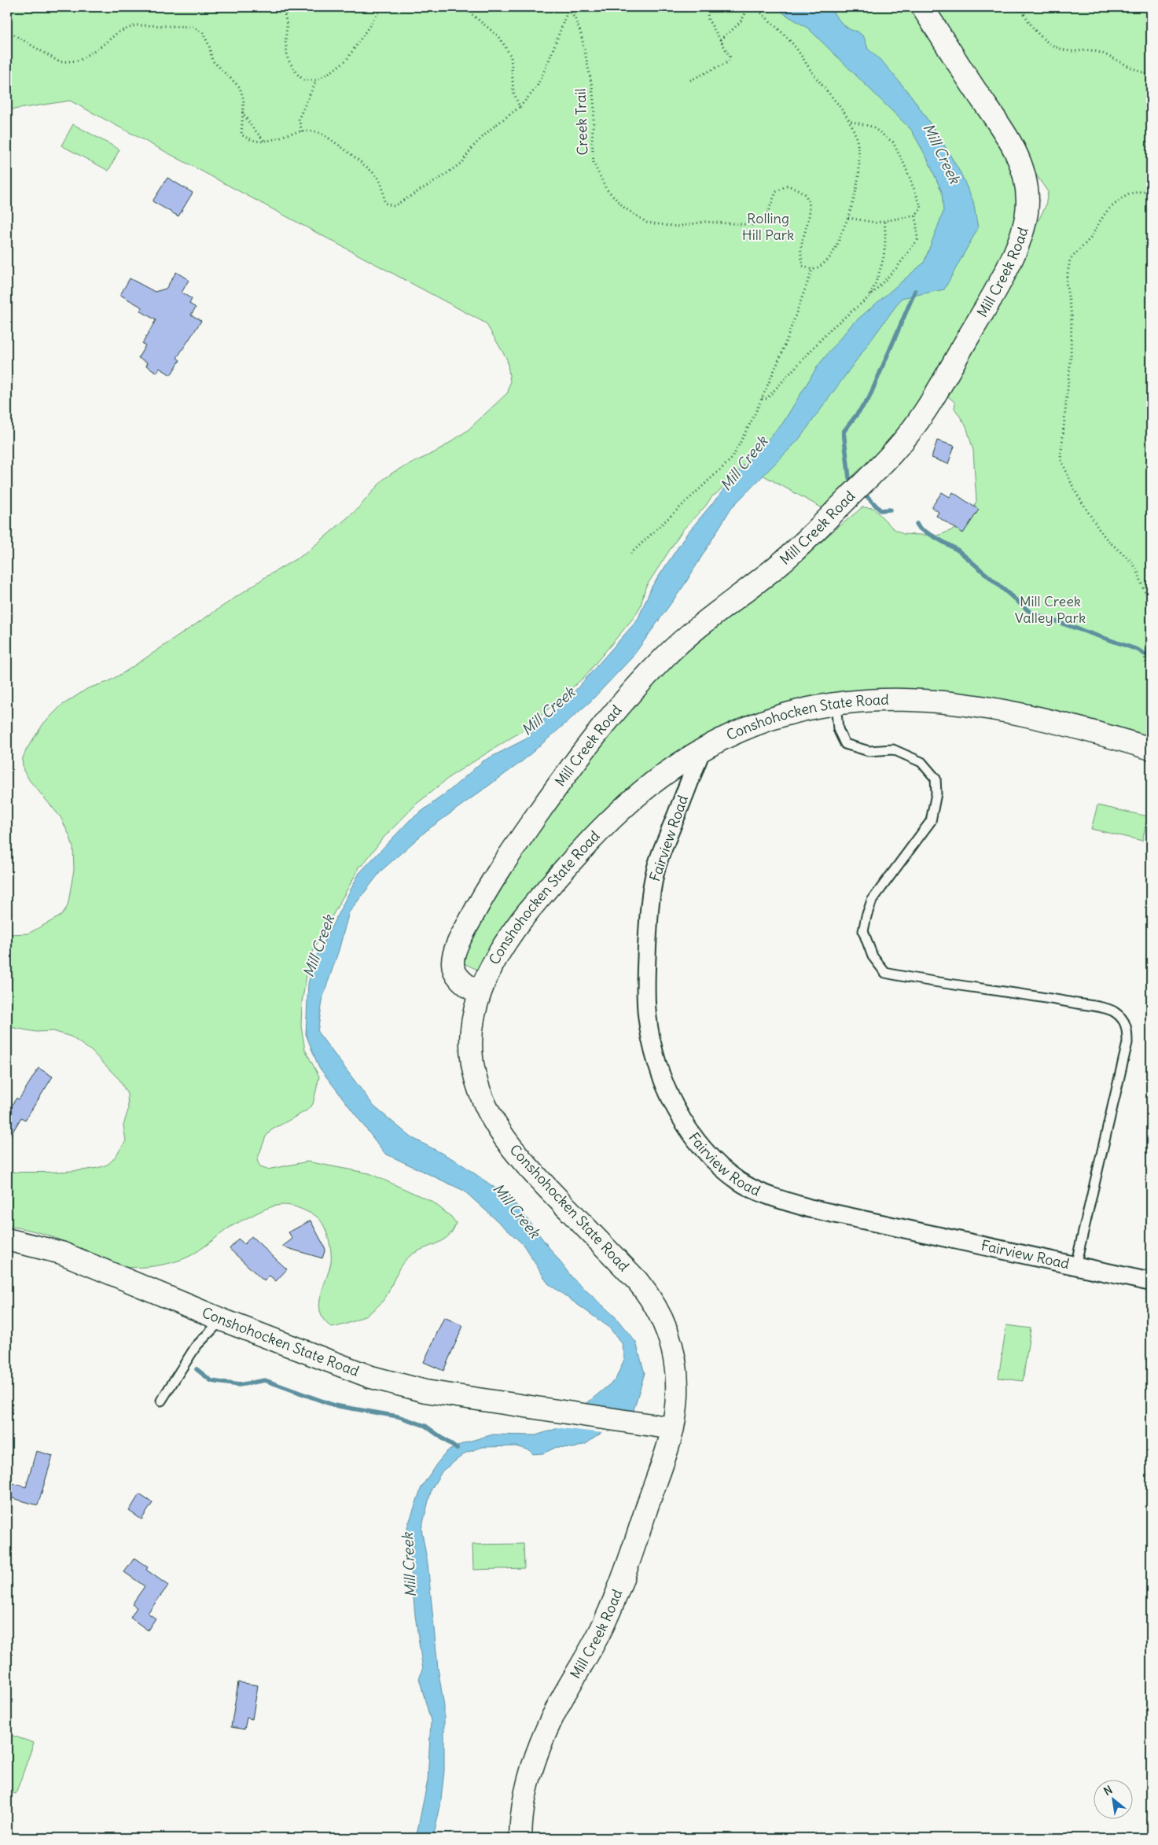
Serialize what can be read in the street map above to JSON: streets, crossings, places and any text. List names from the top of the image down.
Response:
{
  "streets": {
    "main road": ["Mill Creek Road", "Conshohocken State Road"],
    "street": ["Fairview Road"],
    "path": ["Creek Trail"]
  },
  "crossings": [
    ["Mill Creek Road", "Conshohocken State Road"],
    ["Conshohocken State Road", "Fairview Road"]
  ],
  "water": ["Mill Creek"],
  "parks": ["Rolling Hill Park", "Mill Creek Valley Park"],
  "north": "top left"
}
